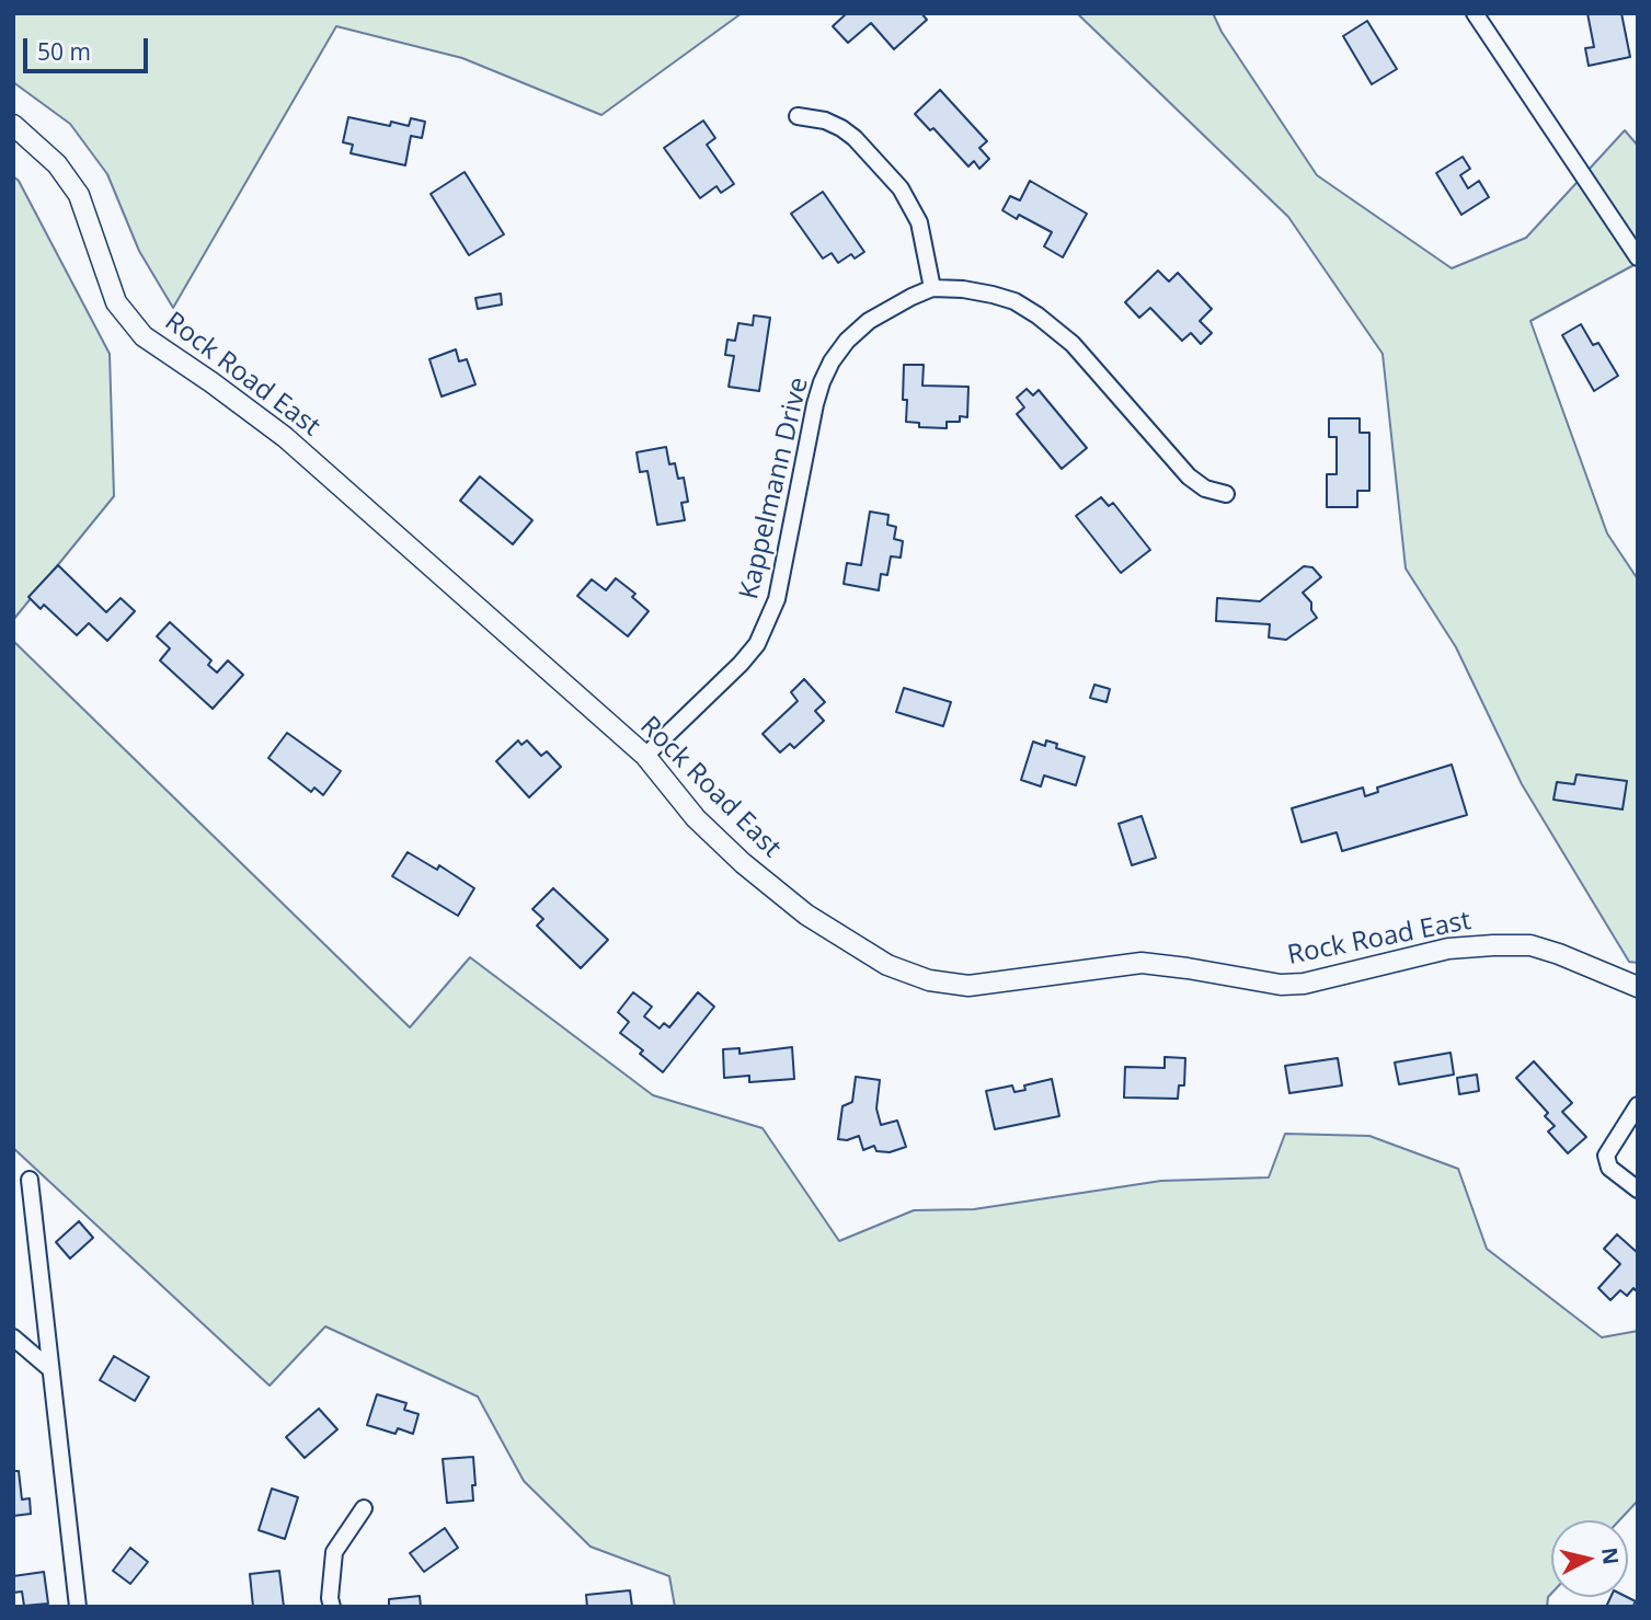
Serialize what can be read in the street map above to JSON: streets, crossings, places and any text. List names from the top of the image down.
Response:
{
  "streets": {
    "street": ["Rock Road East", "Kappelmann Drive"]
  },
  "crossings": [
    ["Rock Road East", "Kappelmann Drive"]
  ],
  "scale_bar": "50 m",
  "north": "right"
}
